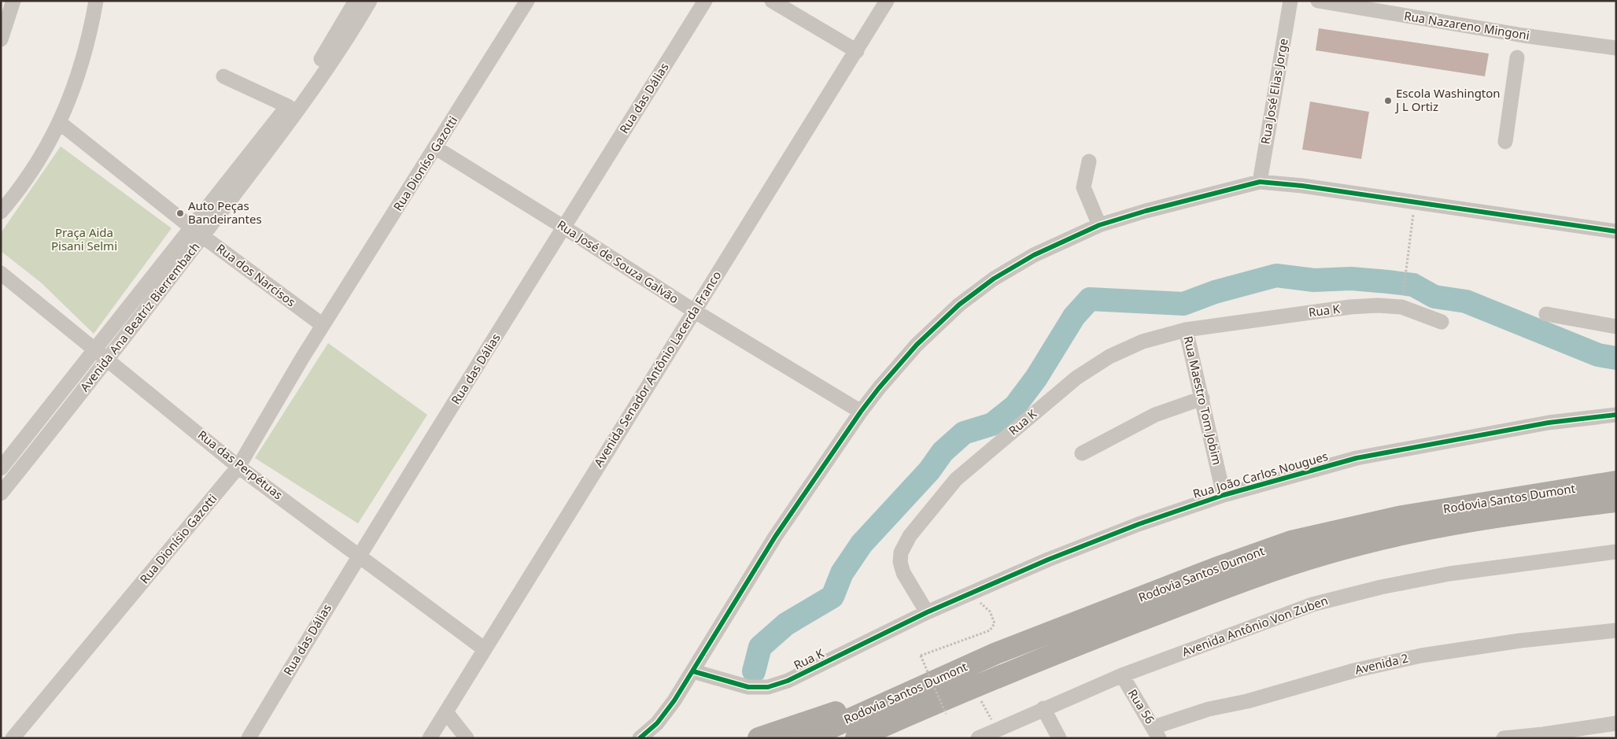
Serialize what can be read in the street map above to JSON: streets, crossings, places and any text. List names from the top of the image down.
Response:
{
  "streets": {
    "highway": ["Rodovia Santos Dumont"],
    "street": [
      "Rua Nazareno Mingoni",
      "Rua José Elias Jorge",
      "Rua das Dálias",
      "Rua Dioníso Gazotti",
      "Rua José de Souza Galvão",
      "Rua dos Narcisos",
      "Rua K",
      "Avenida Ana Beatriz Bierrembach",
      "Avenida Senador Antônio Lacerda Franco",
      "Rua Maestro Tom Jobim",
      "Rua das Perpétuas",
      "Rua João Carlos Nougues",
      "Rua Dionísio Gazotti",
      "Avenida Antônio Von Zuben",
      "Avenida 2",
      "Rua 56"
    ]
  },
  "crossings": [
    ["Rua das Dálias", "Rua José de Souza Galvão"],
    ["Rua das Dálias", "Rua das Perpétuas"],
    ["Rua Dioníso Gazotti", "Rua José de Souza Galvão"],
    ["Rua Dioníso Gazotti", "Rua dos Narcisos"],
    ["Rua Dioníso Gazotti", "Rua Dionísio Gazotti"],
    ["Rua José de Souza Galvão", "Avenida Senador Antônio Lacerda Franco"],
    ["Rua dos Narcisos", "Avenida Ana Beatriz Bierrembach"],
    ["Rua dos Narcisos", "Rua Dionísio Gazotti"],
    ["Rua K", "Rua Maestro Tom Jobim"],
    ["Rua K", "Rua João Carlos Nougues"],
    ["Avenida Ana Beatriz Bierrembach", "Rua das Perpétuas"],
    ["Avenida Senador Antônio Lacerda Franco", "Rua das Perpétuas"],
    ["Rua Maestro Tom Jobim", "Rua João Carlos Nougues"],
    ["Rua das Perpétuas", "Rua Dionísio Gazotti"],
    ["Avenida Antônio Von Zuben", "Rua 56"],
    ["Avenida 2", "Rua 56"]
  ],
  "parks": ["Praça Aida Pisani Selmi"],
  "places": ["Escola Washington J L Ortiz", "Auto Peças Bandeirantes"]
}
